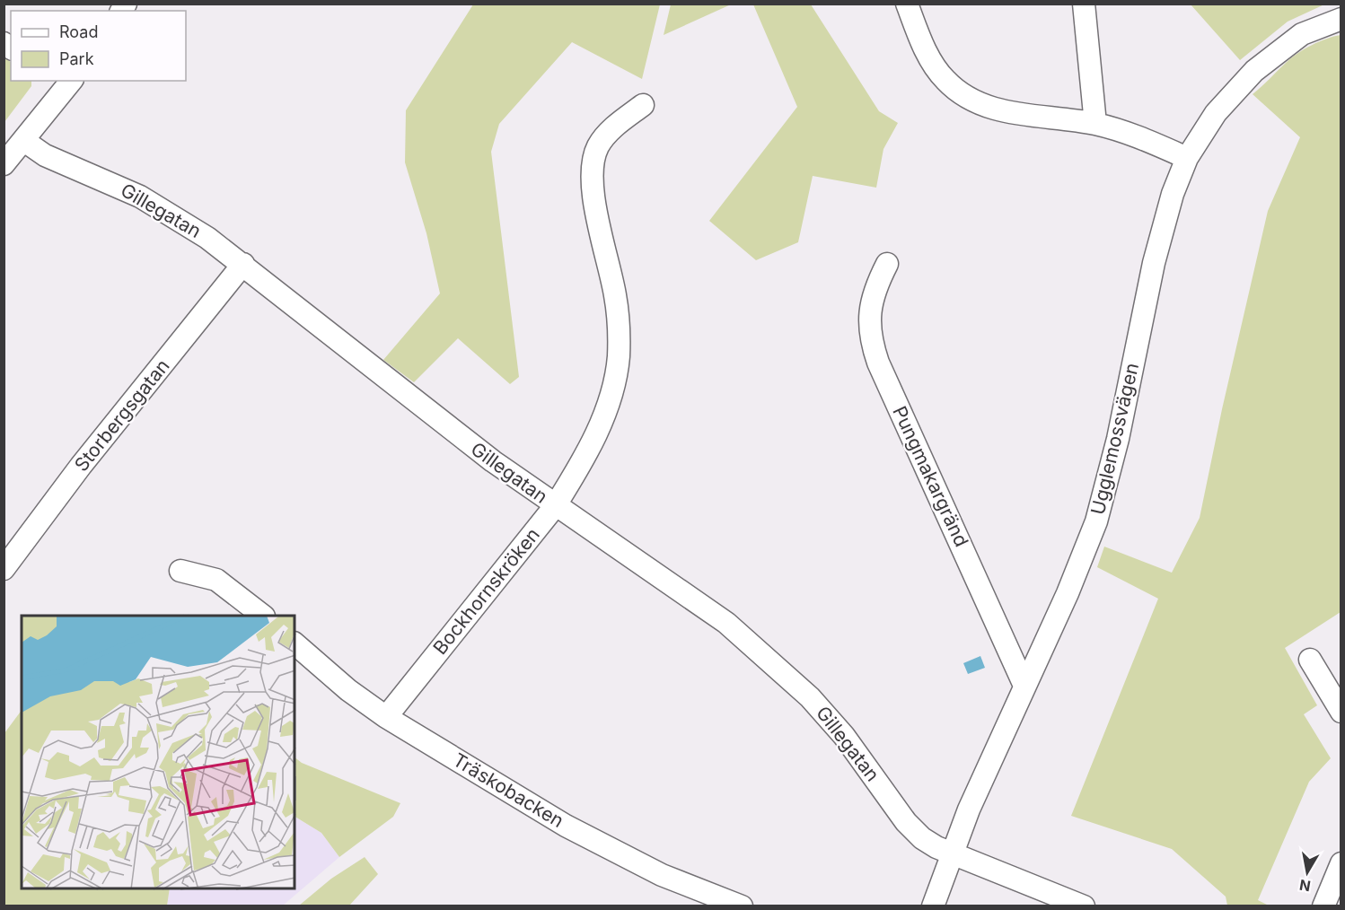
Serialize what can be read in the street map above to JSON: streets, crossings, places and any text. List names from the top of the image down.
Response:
{
  "streets": {
    "street": [
      "Gillegatan",
      "Storbergsgatan",
      "Ugglemossvägen",
      "Pungmakargränd",
      "Bockhornskröken",
      "Träskobacken"
    ]
  },
  "crossings": [
    ["Gillegatan", "Storbergsgatan"],
    ["Gillegatan", "Ugglemossvägen"],
    ["Gillegatan", "Bockhornskröken"],
    ["Ugglemossvägen", "Pungmakargränd"],
    ["Bockhornskröken", "Träskobacken"]
  ],
  "legend": ["Road", "Park"],
  "north": "bottom"
}
